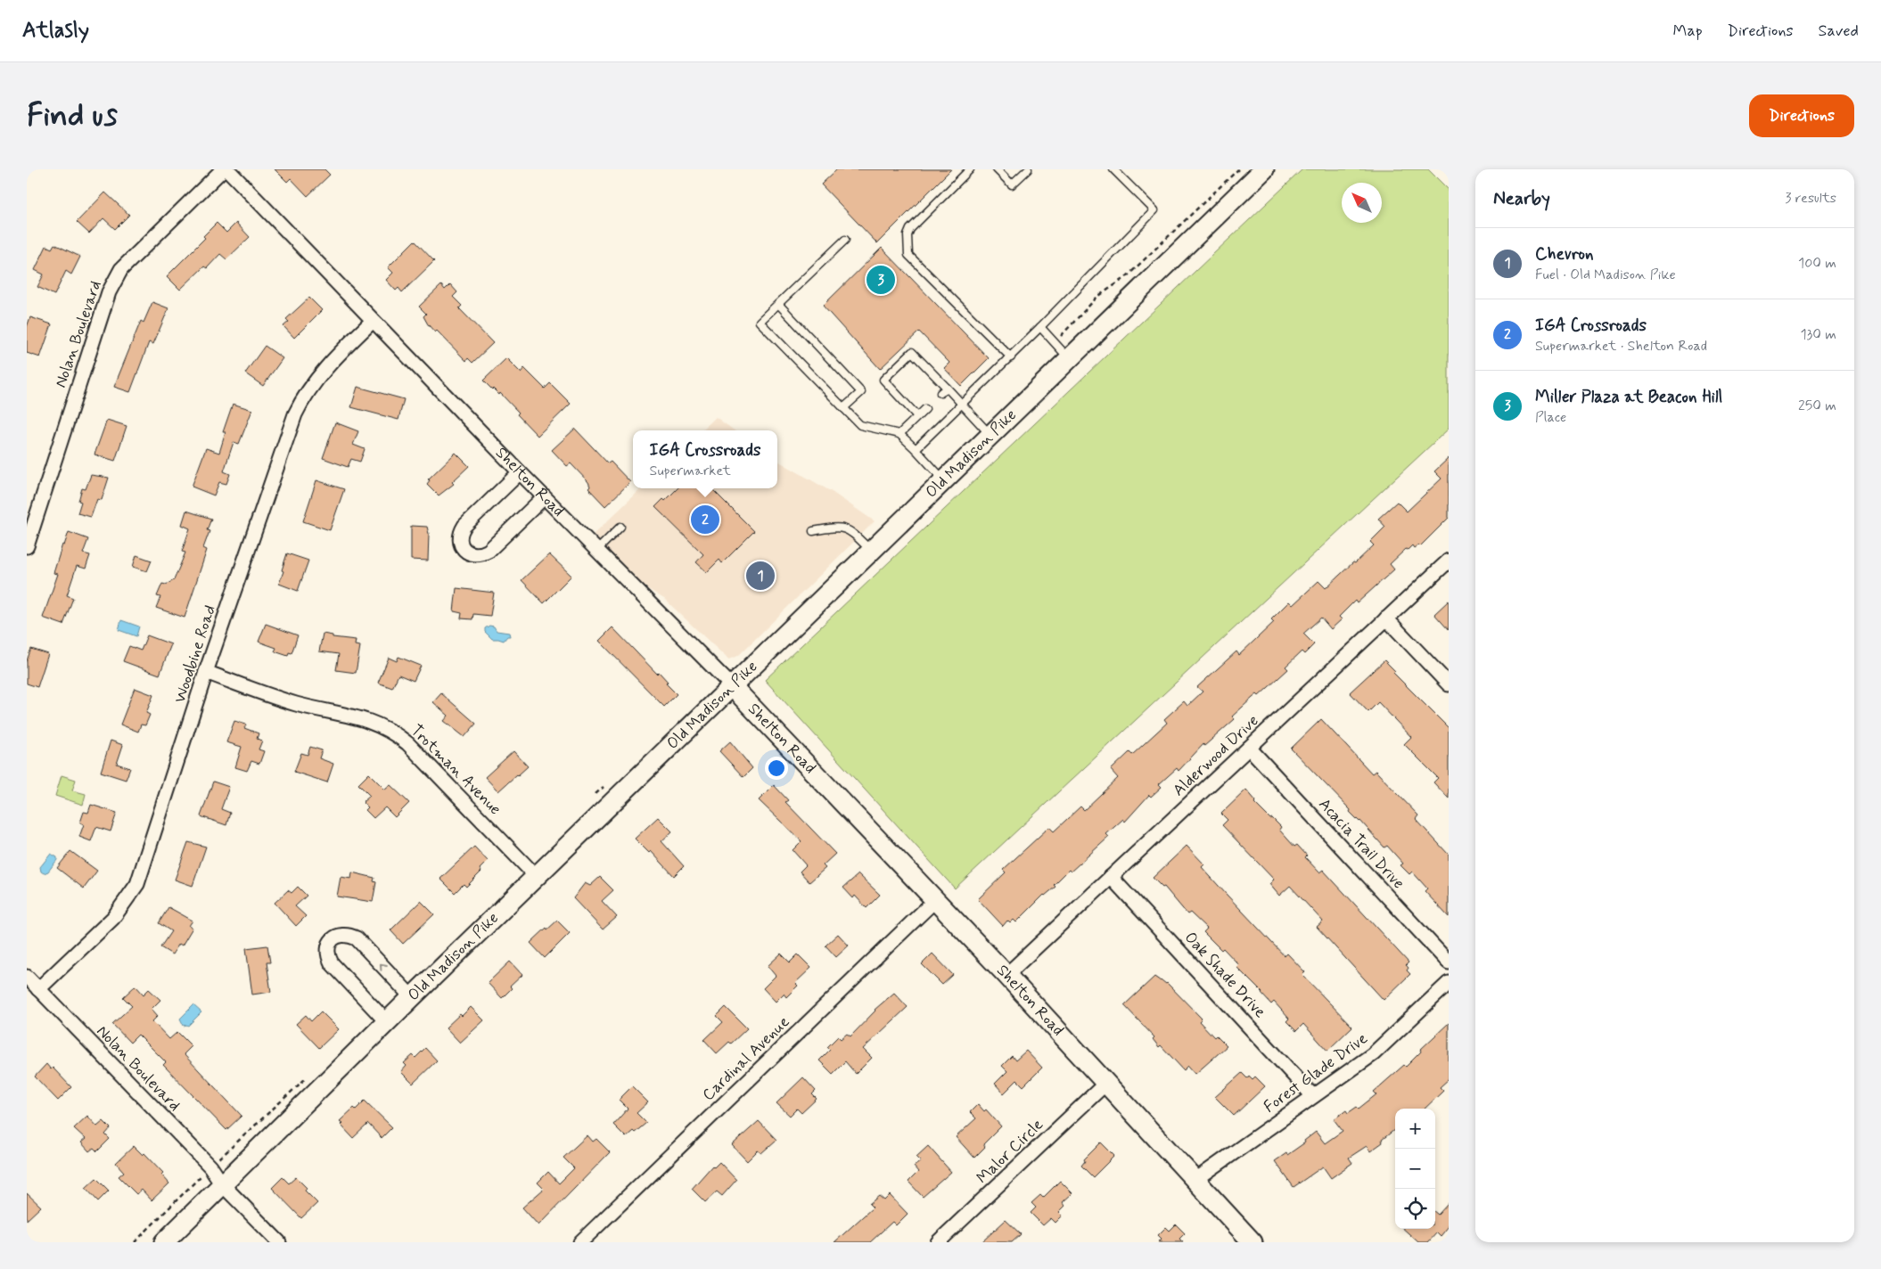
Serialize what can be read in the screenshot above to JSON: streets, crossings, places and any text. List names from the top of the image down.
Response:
{
  "streets": {
    "main road": ["Old Madison Pike", "Shelton Road"],
    "street": [
      "Nolan Boulevard",
      "Woodbine Road",
      "Alderwood Drive",
      "Trotman Avenue",
      "Acacia Trail Drive",
      "Oak Shade Drive",
      "Cardinal Avenue",
      "Forest Glade Drive",
      "Malor Circle"
    ]
  },
  "crossings": [
    ["Nolan Boulevard", "Old Madison Pike"],
    ["Nolan Boulevard", "Woodbine Road"],
    ["Old Madison Pike", "Shelton Road"],
    ["Old Madison Pike", "Trotman Avenue"],
    ["Shelton Road", "Woodbine Road"],
    ["Shelton Road", "Alderwood Drive"],
    ["Shelton Road", "Cardinal Avenue"],
    ["Shelton Road", "Forest Glade Drive"],
    ["Shelton Road", "Malor Circle"],
    ["Woodbine Road", "Trotman Avenue"],
    ["Alderwood Drive", "Acacia Trail Drive"],
    ["Alderwood Drive", "Oak Shade Drive"],
    ["Oak Shade Drive", "Forest Glade Drive"]
  ],
  "north": "top left",
  "page": {
    "header": "Atlasly",
    "nav": ["Map", "Directions", "Saved"],
    "buttons": "Directions",
    "title": "Find us",
    "heading": ["Nearby", "3 results"],
    "list": [
      {
        "mark": "1",
        "name": "Chevron",
        "note": "Fuel · Old Madison Pike",
        "value": "100 m"
      },
      {
        "mark": "2",
        "name": "IGA Crossroads",
        "note": "Supermarket · Shelton Road",
        "value": "130 m"
      },
      {
        "mark": "3",
        "name": "Miller Plaza at Beacon Hill",
        "note": "Place",
        "value": "250 m"
      }
    ],
    "pins": ["3", "2", "1"],
    "popup": ["IGA Crossroads", "Supermarket"],
    "map_buttons": ["+", "−"]
  }
}
